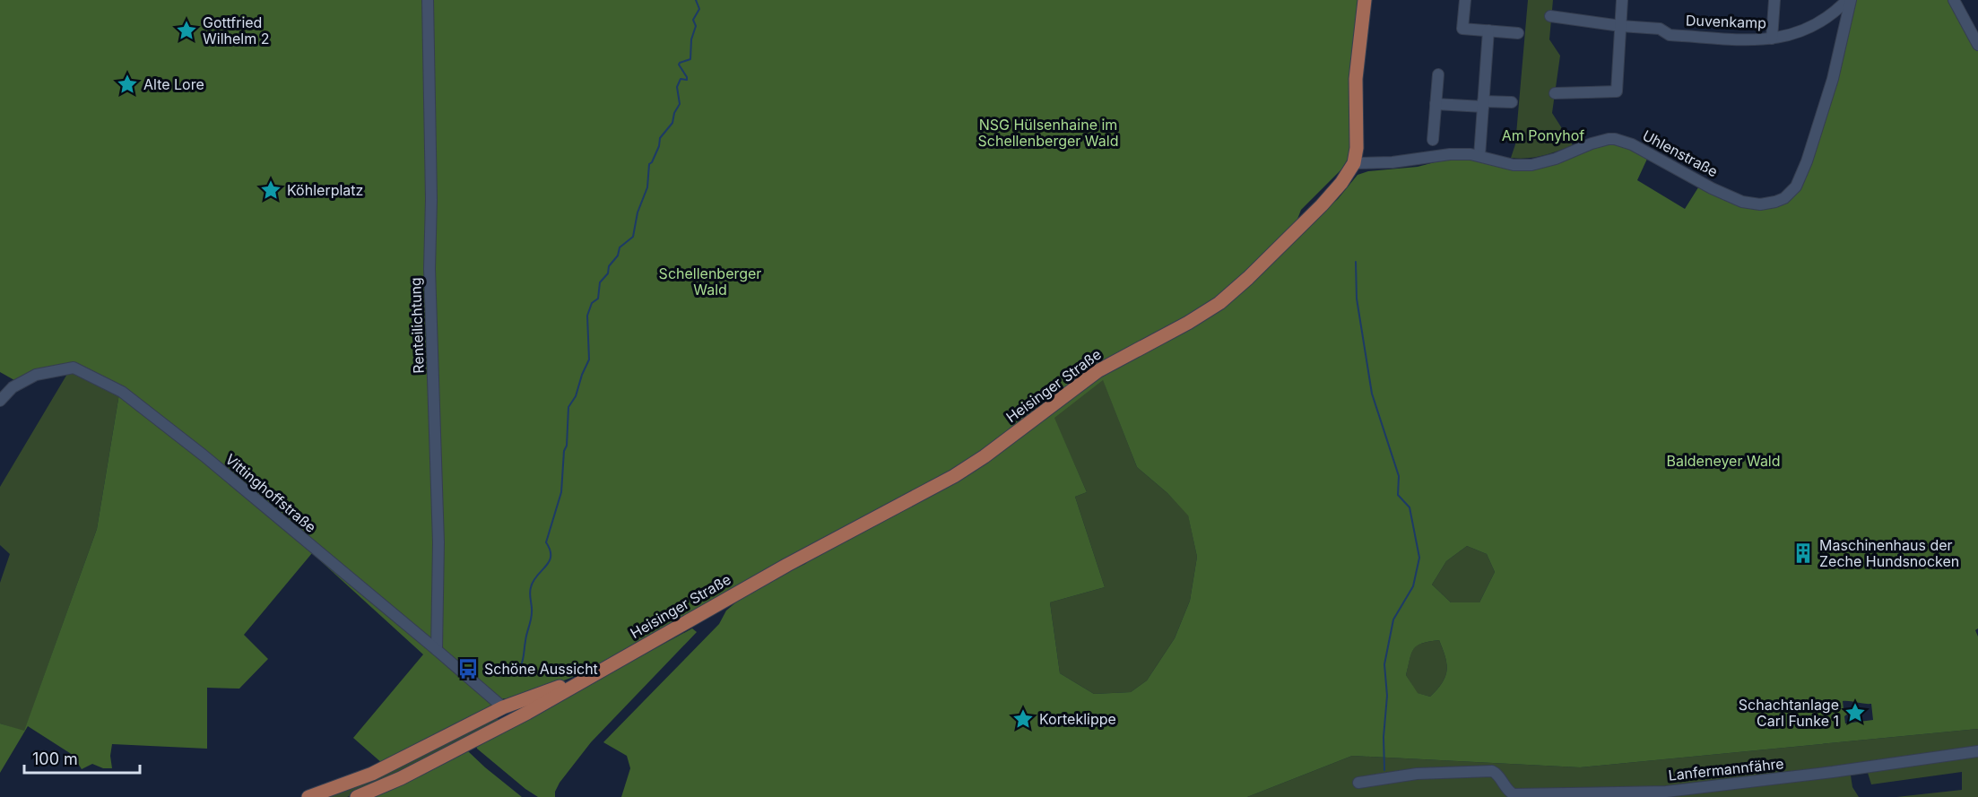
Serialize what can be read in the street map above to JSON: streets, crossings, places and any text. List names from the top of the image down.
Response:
{
  "streets": {
    "main road": ["Heisinger Straße"],
    "street": [
      "Duvenkamp",
      "Uhlenstraße",
      "Renteilichtung",
      "Vittinghoffstraße",
      "Lanfermannfähre"
    ]
  },
  "crossings": [
    ["Duvenkamp", "Uhlenstraße"],
    ["Uhlenstraße", "Heisinger Straße"],
    ["Renteilichtung", "Vittinghoffstraße"],
    ["Heisinger Straße", "Vittinghoffstraße"]
  ],
  "parks": [
    "NSG Hülsenhaine im Schellenberger Wald",
    "Am Ponyhof",
    "Schellenberger Wald",
    "Baldeneyer Wald"
  ],
  "places": {
    "place": [
      "Gottfried Wilhelm 2",
      "Alte Lore",
      "Köhlerplatz",
      "Schachtanlage Carl Funke 1",
      "Korteklippe"
    ],
    "building": ["Maschinenhaus der Zeche Hundsnocken"],
    "bus stop": ["Schöne Aussicht"]
  },
  "scale_bar": "100 m"
}
